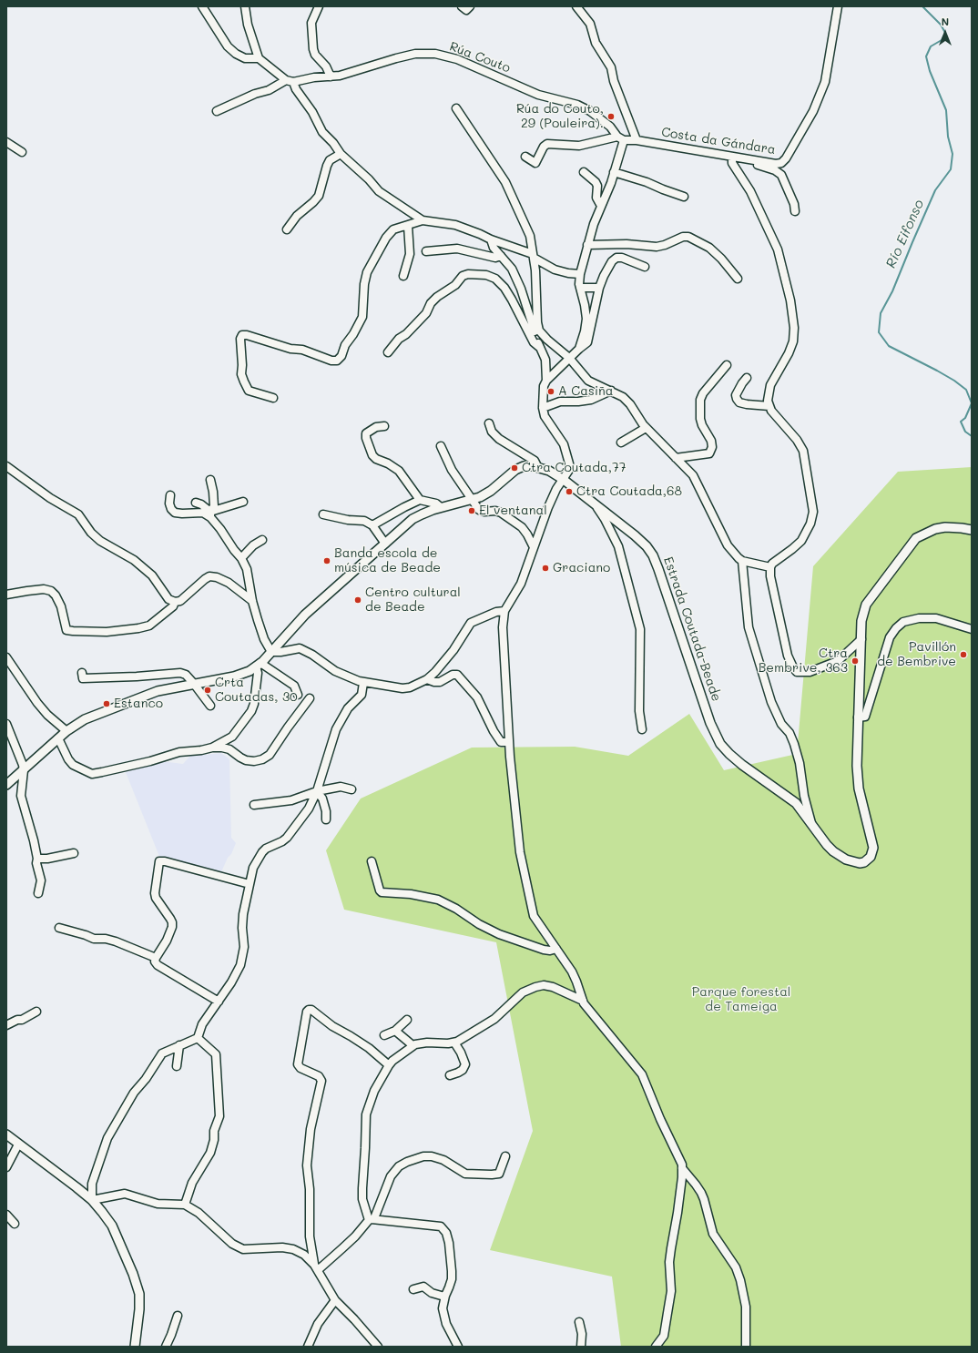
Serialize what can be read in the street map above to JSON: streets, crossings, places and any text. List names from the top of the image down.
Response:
{
  "streets": {
    "street": ["Rúa Couto", "Costa da Gándara", "Estrada Coutada-Beade"]
  },
  "crossings": [
    ["Rúa Couto", "Costa da Gándara"]
  ],
  "water": ["Río Eifonso"],
  "parks": ["Parque forestal de Tameiga"],
  "places": [
    "Rúa do Couto, 29 (Pouleira).",
    "A Casiña",
    "Ctra Coutada,77",
    "Ctra Coutada,68",
    "El ventanal",
    "Banda escola de música de Beade",
    "Graciano",
    "Centro cultural de Beade",
    "Pavillón de Bembrive",
    "Ctra Bembrive, 363",
    "Crta Coutadas, 30",
    "Estanco"
  ],
  "north": "top"
}
